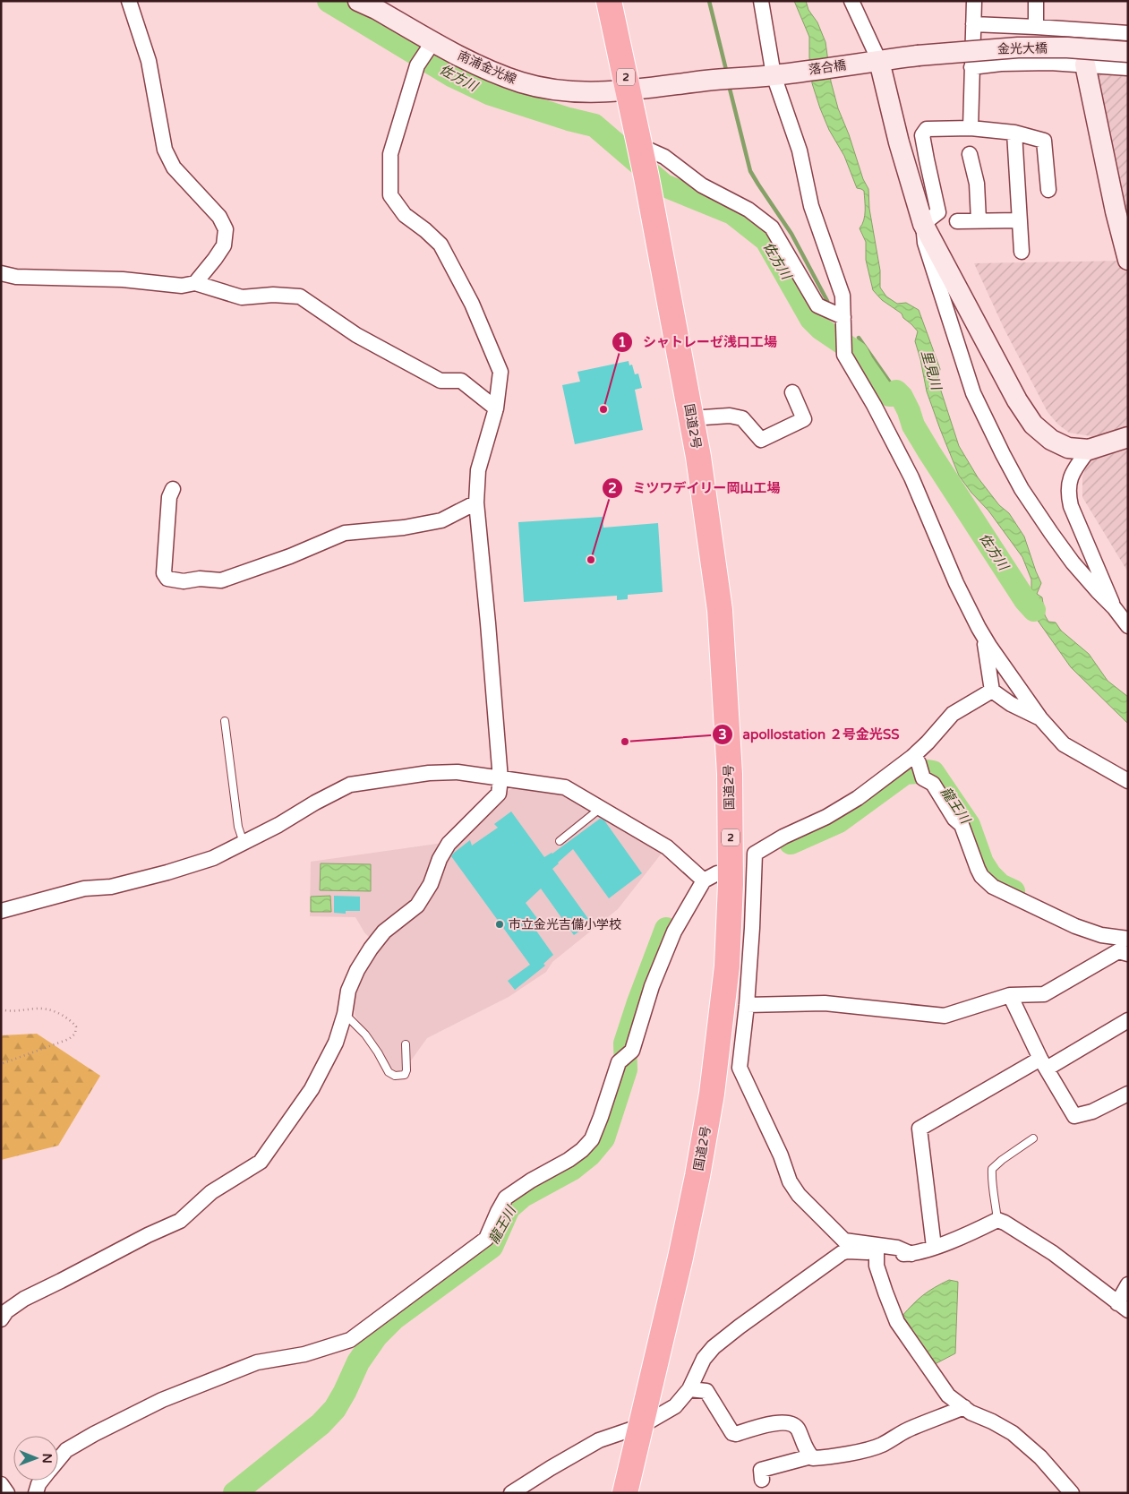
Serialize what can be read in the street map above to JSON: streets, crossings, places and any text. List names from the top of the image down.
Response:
{
  "streets": {
    "highway": ["2", "国道2号"],
    "street": ["金光大橋", "南浦金光線", "落合橋"]
  },
  "crossings": [
    ["金光大橋", "落合橋"],
    ["南浦金光線", "落合橋"],
    ["南浦金光線", "国道2号"]
  ],
  "water": ["佐方川", "里見川", "龍王川"],
  "places": [
    "シャトレーゼ浅口工場",
    "ミツワデイリー岡山工場",
    "apollostation ２号金光SS",
    "市立金光吉備小学校"
  ],
  "north": "right"
}
